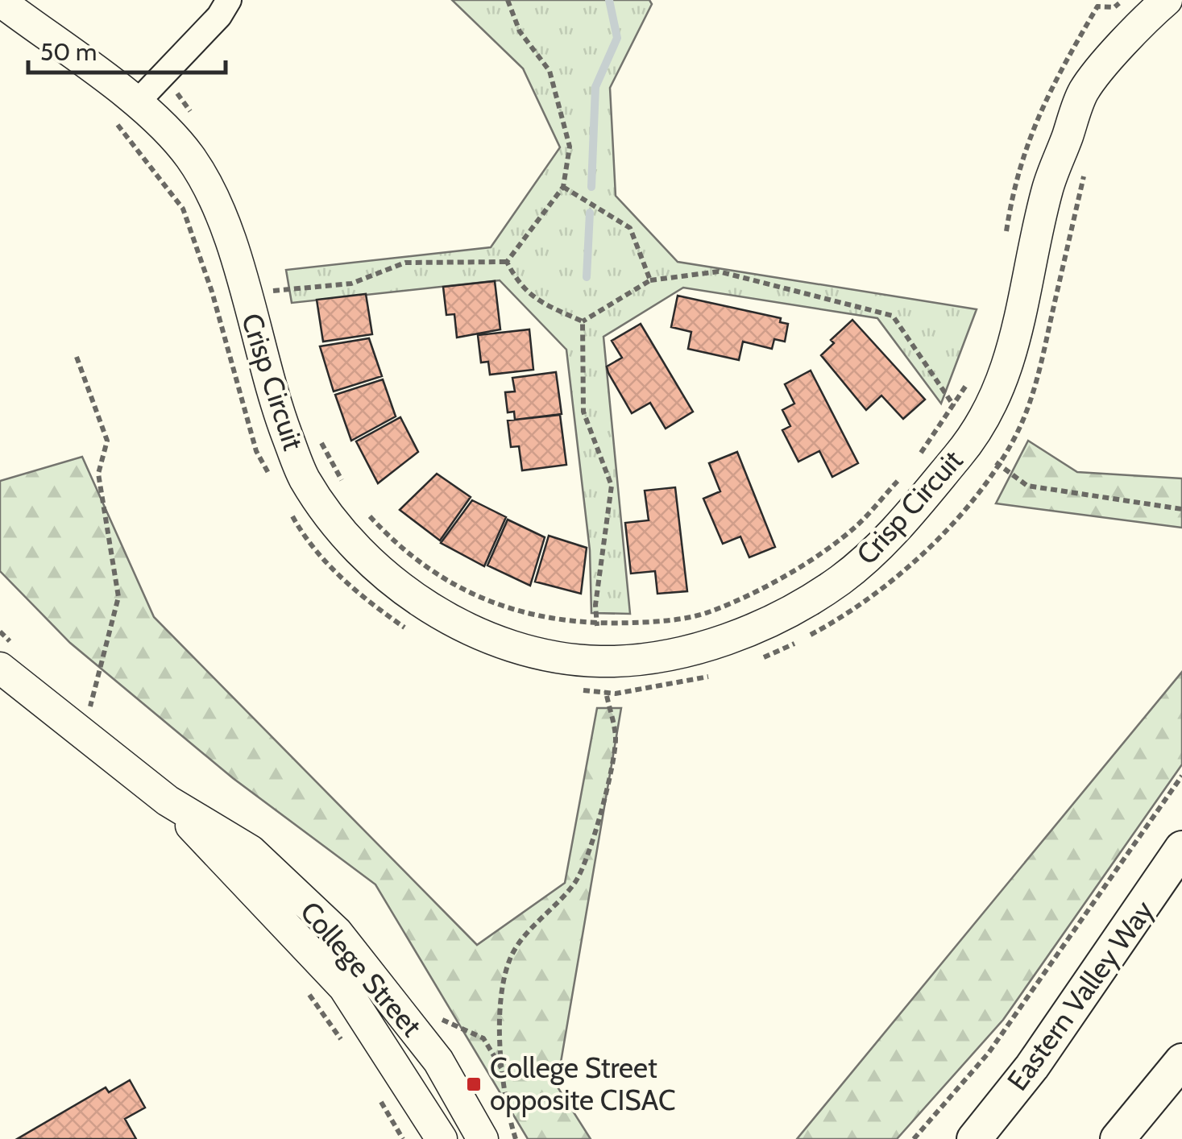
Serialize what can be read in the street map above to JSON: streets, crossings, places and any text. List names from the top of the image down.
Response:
{
  "streets": {
    "main road": ["Eastern Valley Way"],
    "street": ["Crisp Circuit", "College Street"]
  },
  "places": {
    "transit": ["College Street opposite CISAC"]
  },
  "scale_bar": "50 m"
}
